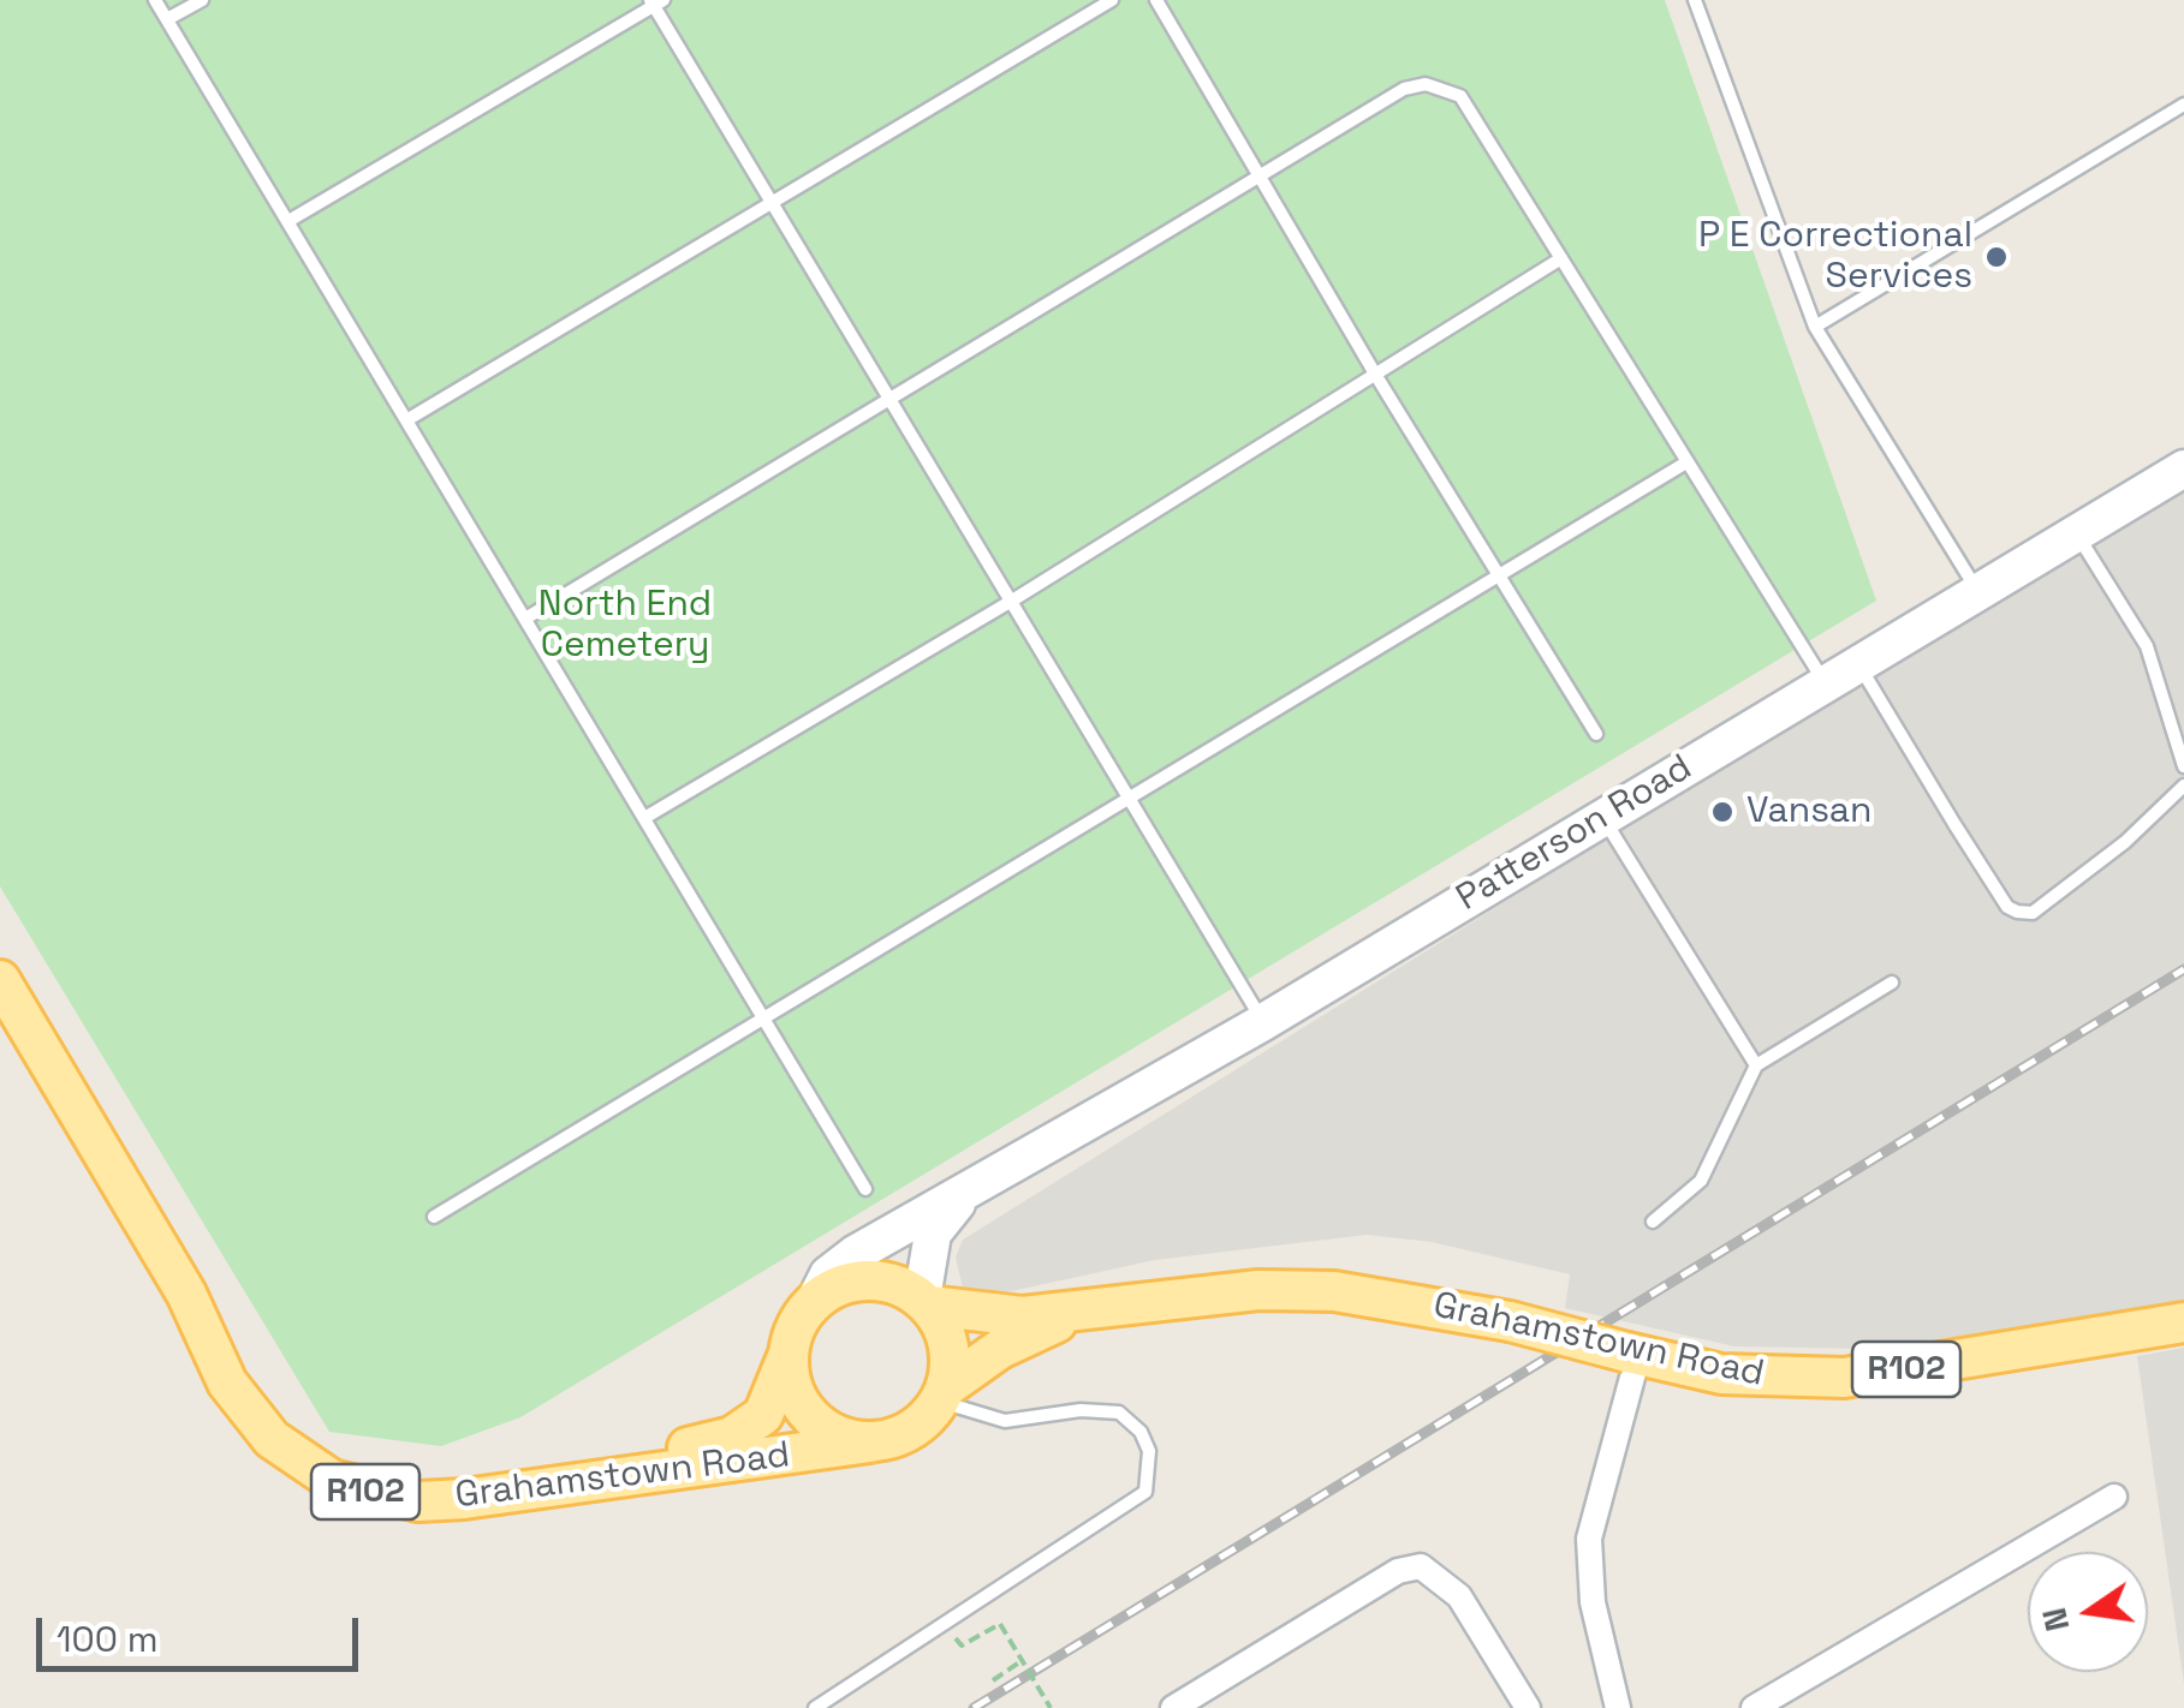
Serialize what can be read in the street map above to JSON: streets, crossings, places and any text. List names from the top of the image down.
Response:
{
  "streets": {
    "main road": ["Grahamstown Road", "R102"],
    "street": ["Patterson Road"]
  },
  "crossings": [
    ["Patterson Road", "Grahamstown Road"]
  ],
  "parks": ["North End Cemetery"],
  "places": ["P E Correctional Services", "Vansan"],
  "scale_bar": "100 m",
  "north": "left"
}
